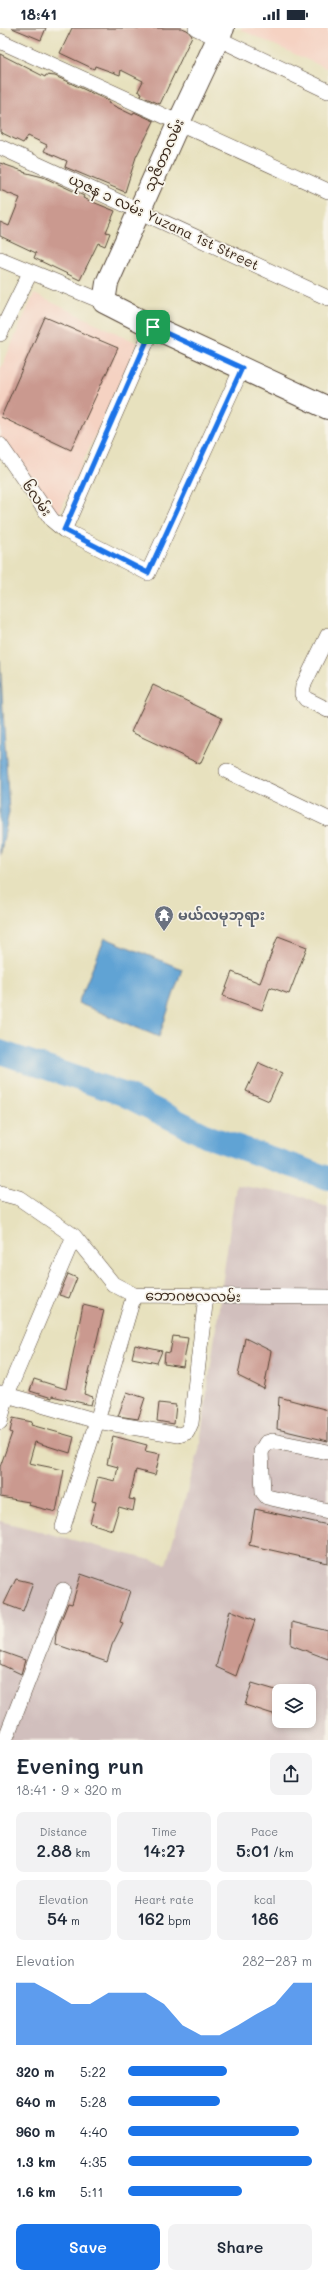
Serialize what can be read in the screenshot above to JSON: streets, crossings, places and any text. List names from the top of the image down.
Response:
{
  "streets": {
    "main road": ["သုဇိတာလမ်း"],
    "street": ["ယုဇန ၁ လမ်း Yuzana 1st Street", "၆လမ်း", "ဘောဂဗလလမ်း"]
  },
  "crossings": [
    ["သုဇိတာလမ်း", "ယုဇန ၁ လမ်း Yuzana 1st Street"]
  ],
  "places": {
    "temple": ["မယ်လမုဘုရား"]
  },
  "page": {
    "status": "18:41",
    "heading": ["Evening run", "18:41 · 9 × 320 m"],
    "stats": [
      ["Distance", "2.88 km"],
      ["Time", "14:27"],
      ["Pace", "5:01 /km"],
      ["Elevation", "54 m"],
      ["Heart rate", "162 bpm"],
      ["kcal", "186"]
    ],
    "chart": ["Elevation", "282–287 m"],
    "list": [
      {
        "name": "320 m",
        "note": "5:22"
      },
      {
        "name": "640 m",
        "note": "5:28"
      },
      {
        "name": "960 m",
        "note": "4:40"
      },
      {
        "name": "1.3 km",
        "note": "4:35"
      },
      {
        "name": "1.6 km",
        "note": "5:11"
      }
    ],
    "buttons": ["Save", "Share"]
  }
}
